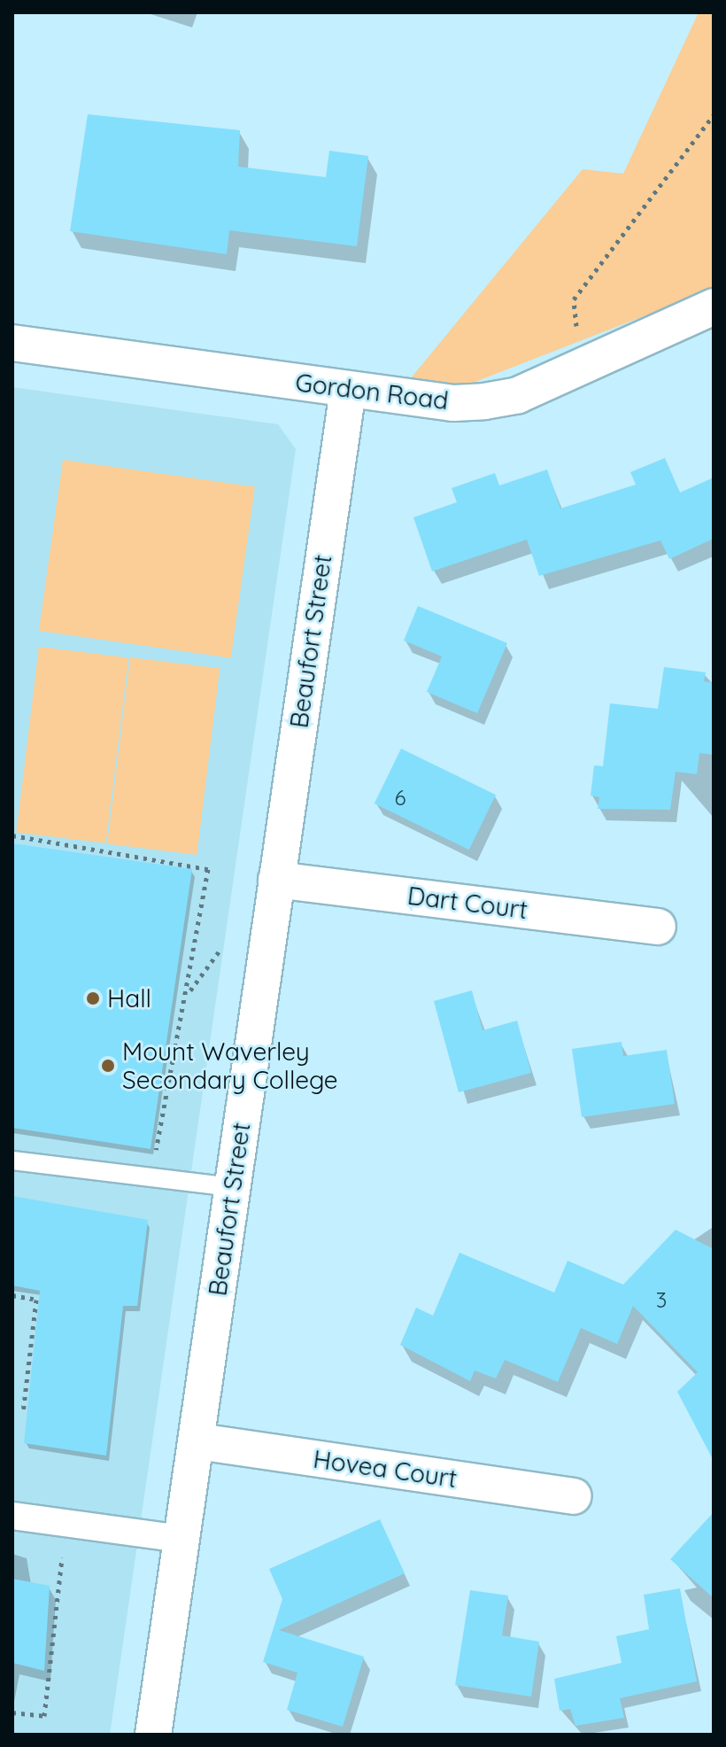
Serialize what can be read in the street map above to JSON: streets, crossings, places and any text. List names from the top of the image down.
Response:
{
  "streets": {
    "street": [
      "Gordon Road",
      "Beaufort Street",
      "Dart Court",
      "Hovea Court"
    ]
  },
  "crossings": [
    ["Gordon Road", "Beaufort Street"],
    ["Beaufort Street", "Dart Court"],
    ["Beaufort Street", "Hovea Court"]
  ],
  "places": ["Hall", "Mount Waverley Secondary College"],
  "house_numbers": ["6", "3"]
}
